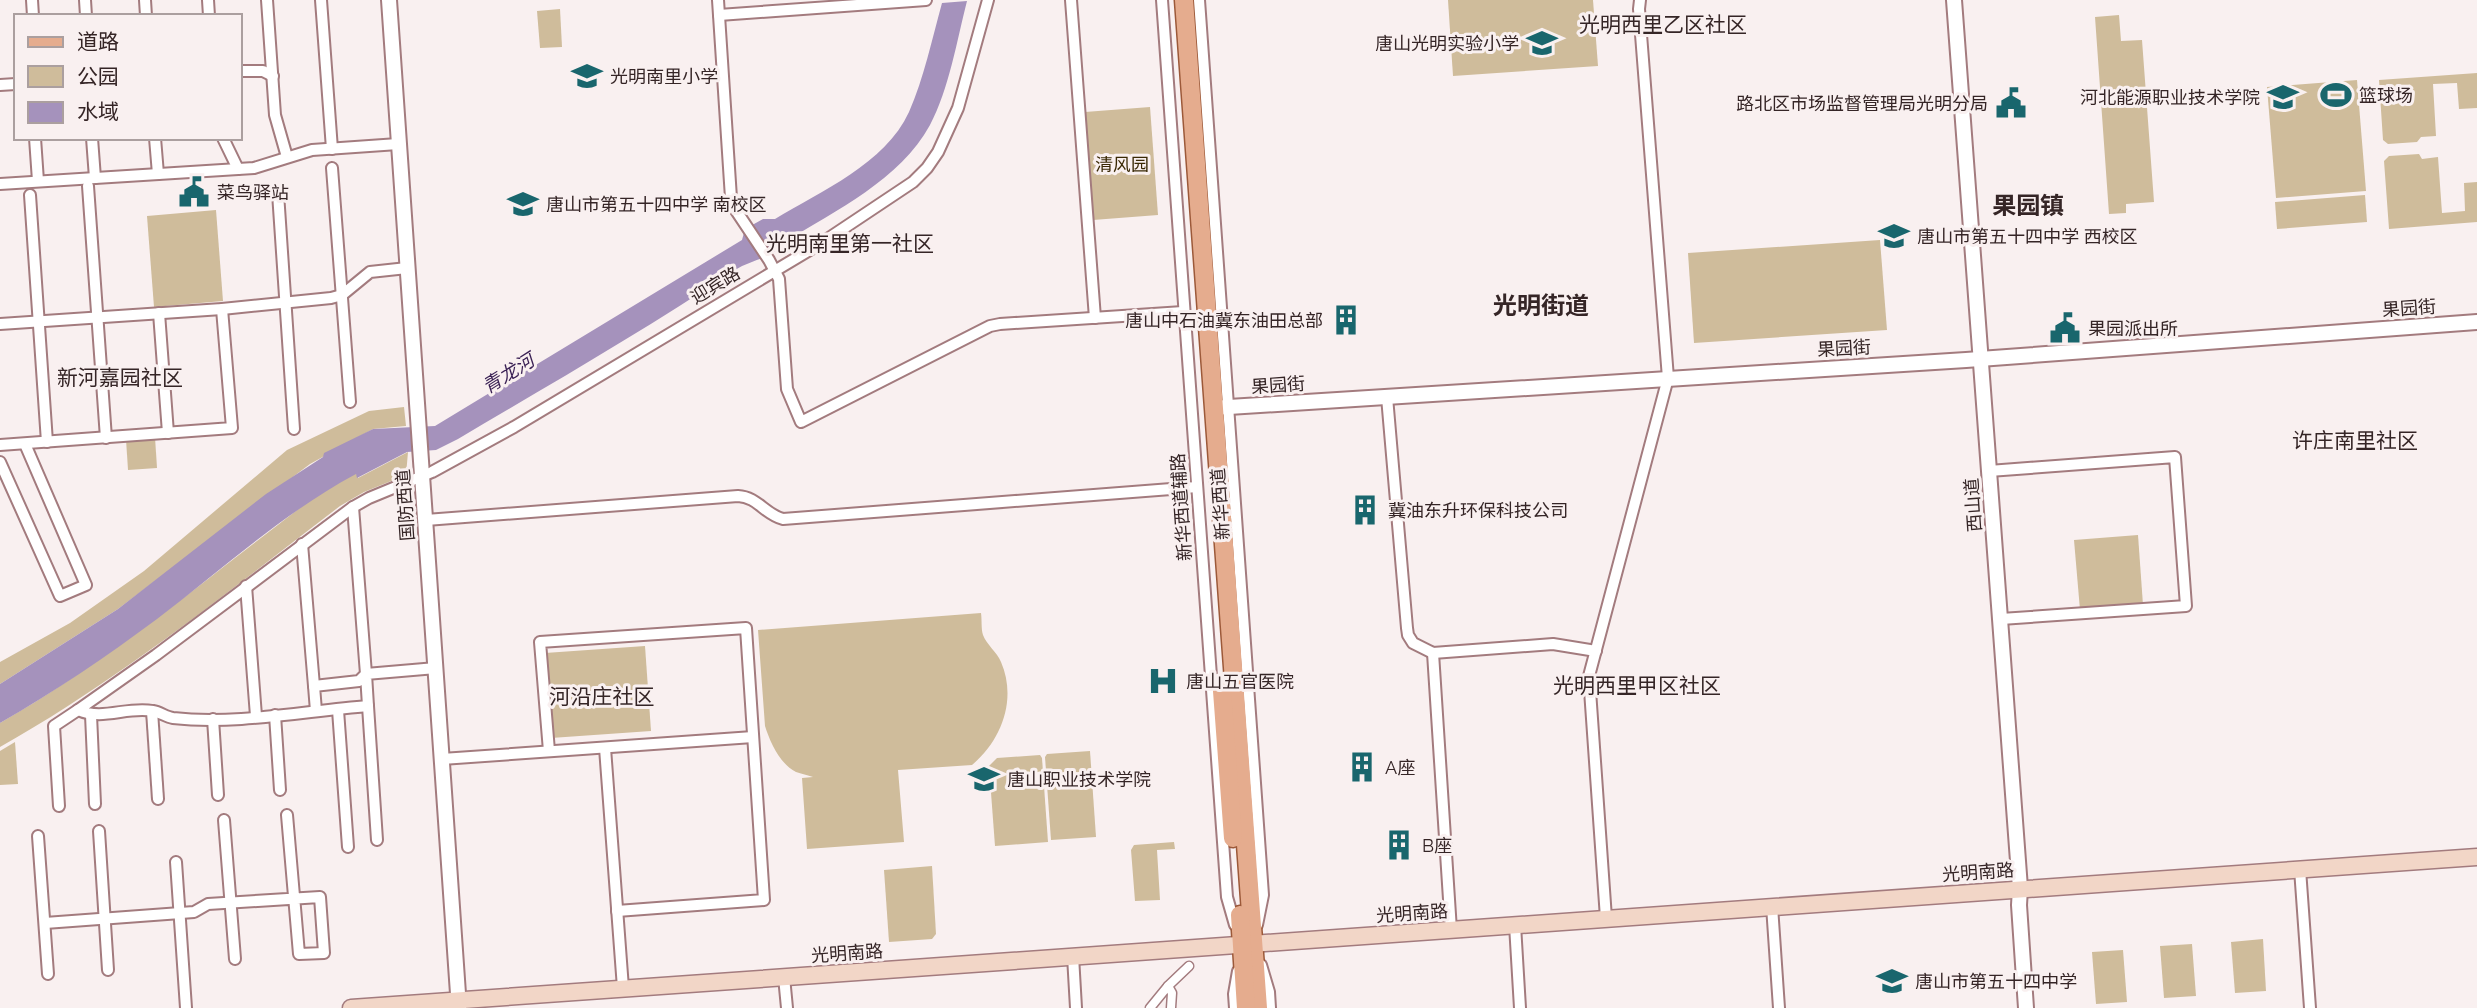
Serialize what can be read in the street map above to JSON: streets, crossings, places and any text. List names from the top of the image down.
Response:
{
  "streets": {
    "main road": ["新华西道", "光明南路"],
    "street": [
      "迎宾路",
      "果园街",
      "国防西道",
      "西山道",
      "新华西道辅路"
    ]
  },
  "crossings": [
    ["迎宾路", "国防西道"],
    ["果园街", "新华西道"],
    ["果园街", "西山道"],
    ["新华西道", "新华西道辅路"],
    ["新华西道", "光明南路"],
    ["国防西道", "光明南路"],
    ["西山道", "光明南路"],
    ["新华西道辅路", "光明南路"]
  ],
  "districts": [
    "光明西里乙区社区",
    "果园镇",
    "光明南里第一社区",
    "光明街道",
    "新河嘉园社区",
    "许庄南里社区",
    "光明西里甲区社区",
    "河沿庄社区"
  ],
  "water": ["青龙河"],
  "parks": ["清风园"],
  "places": {
    "school or university": [
      "唐山光明实验小学",
      "光明南里小学",
      "河北能源职业技术学院",
      "唐山市第五十四中学 南校区",
      "唐山市第五十四中学 西校区",
      "唐山职业技术学院",
      "唐山市第五十四中学"
    ],
    "sports": ["篮球场"],
    "public building": ["路北区市场监督管理局光明分局", "菜鸟驿站", "果园派出所"],
    "building": [
      "唐山中石油冀东油田总部",
      "冀油东升环保科技公司",
      "A座",
      "B座"
    ],
    "hospital": ["唐山五官医院"]
  },
  "legend": ["道路", "公园", "水域"]
}
